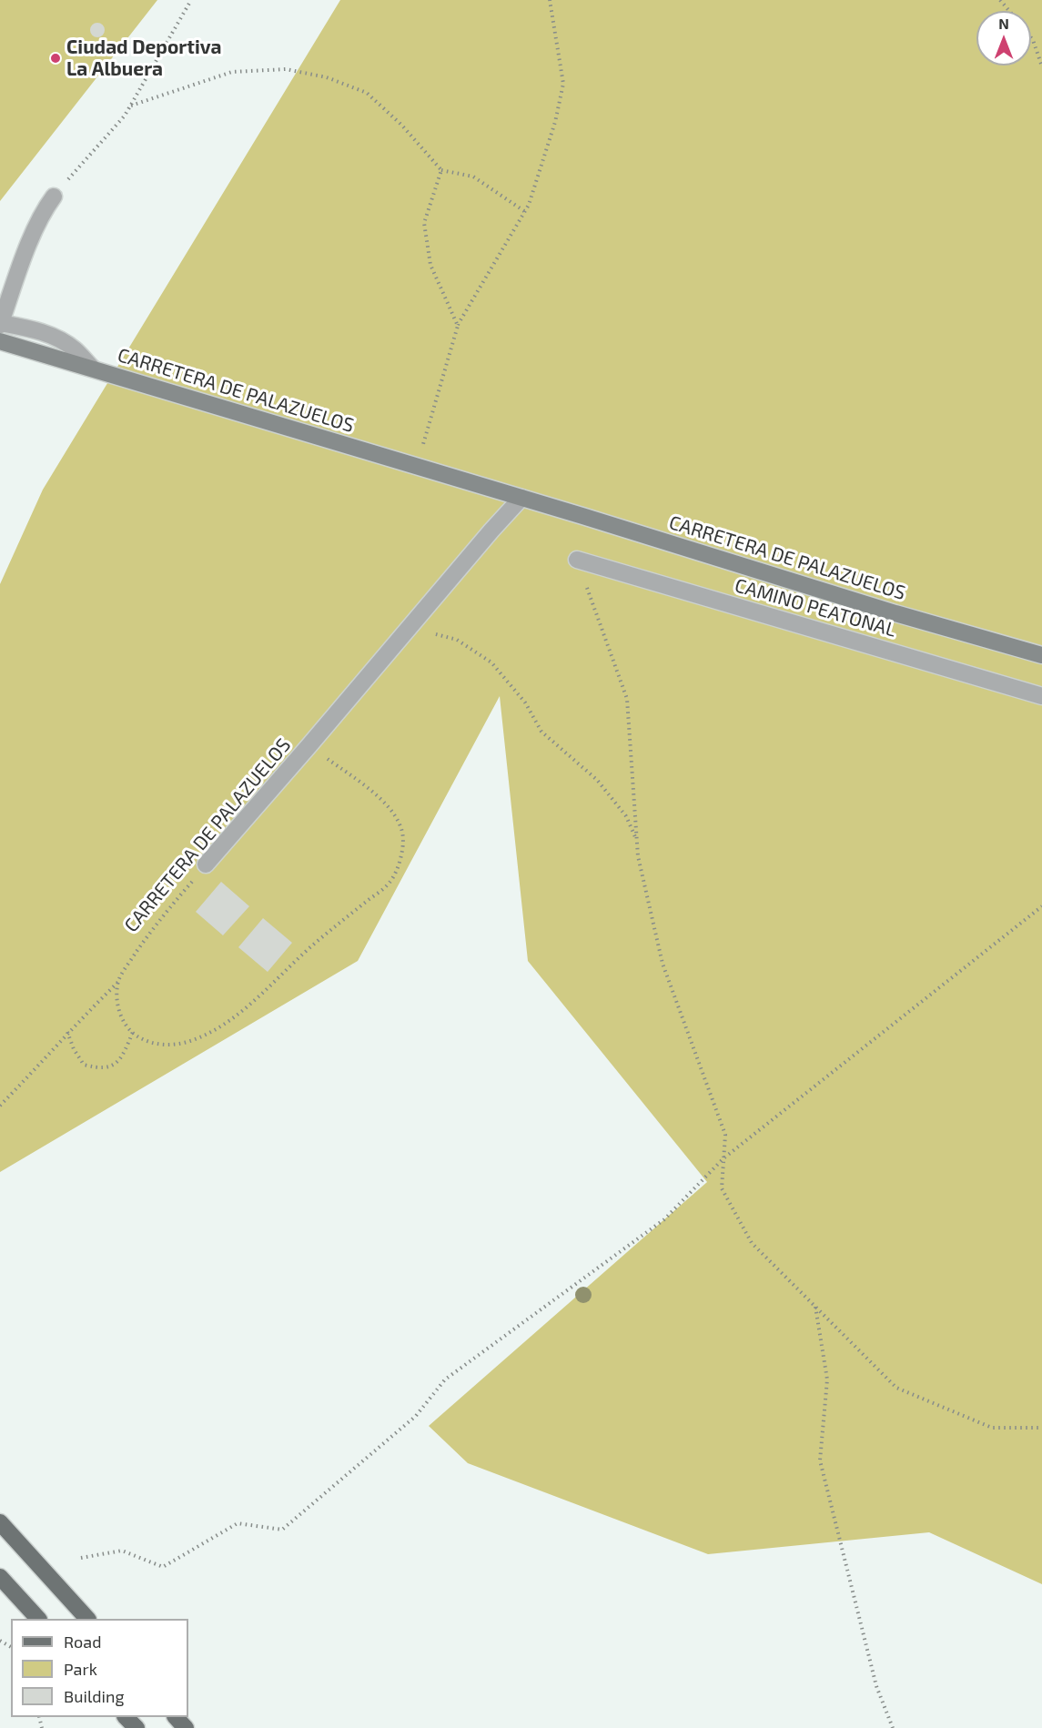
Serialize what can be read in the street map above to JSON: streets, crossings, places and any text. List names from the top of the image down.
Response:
{
  "streets": {
    "street": ["CARRETERA DE PALAZUELOS", "CAMINO PEATONAL"]
  },
  "places": ["Ciudad Deportiva La Albuera"],
  "legend": ["Road", "Park", "Building"],
  "north": "top"
}
